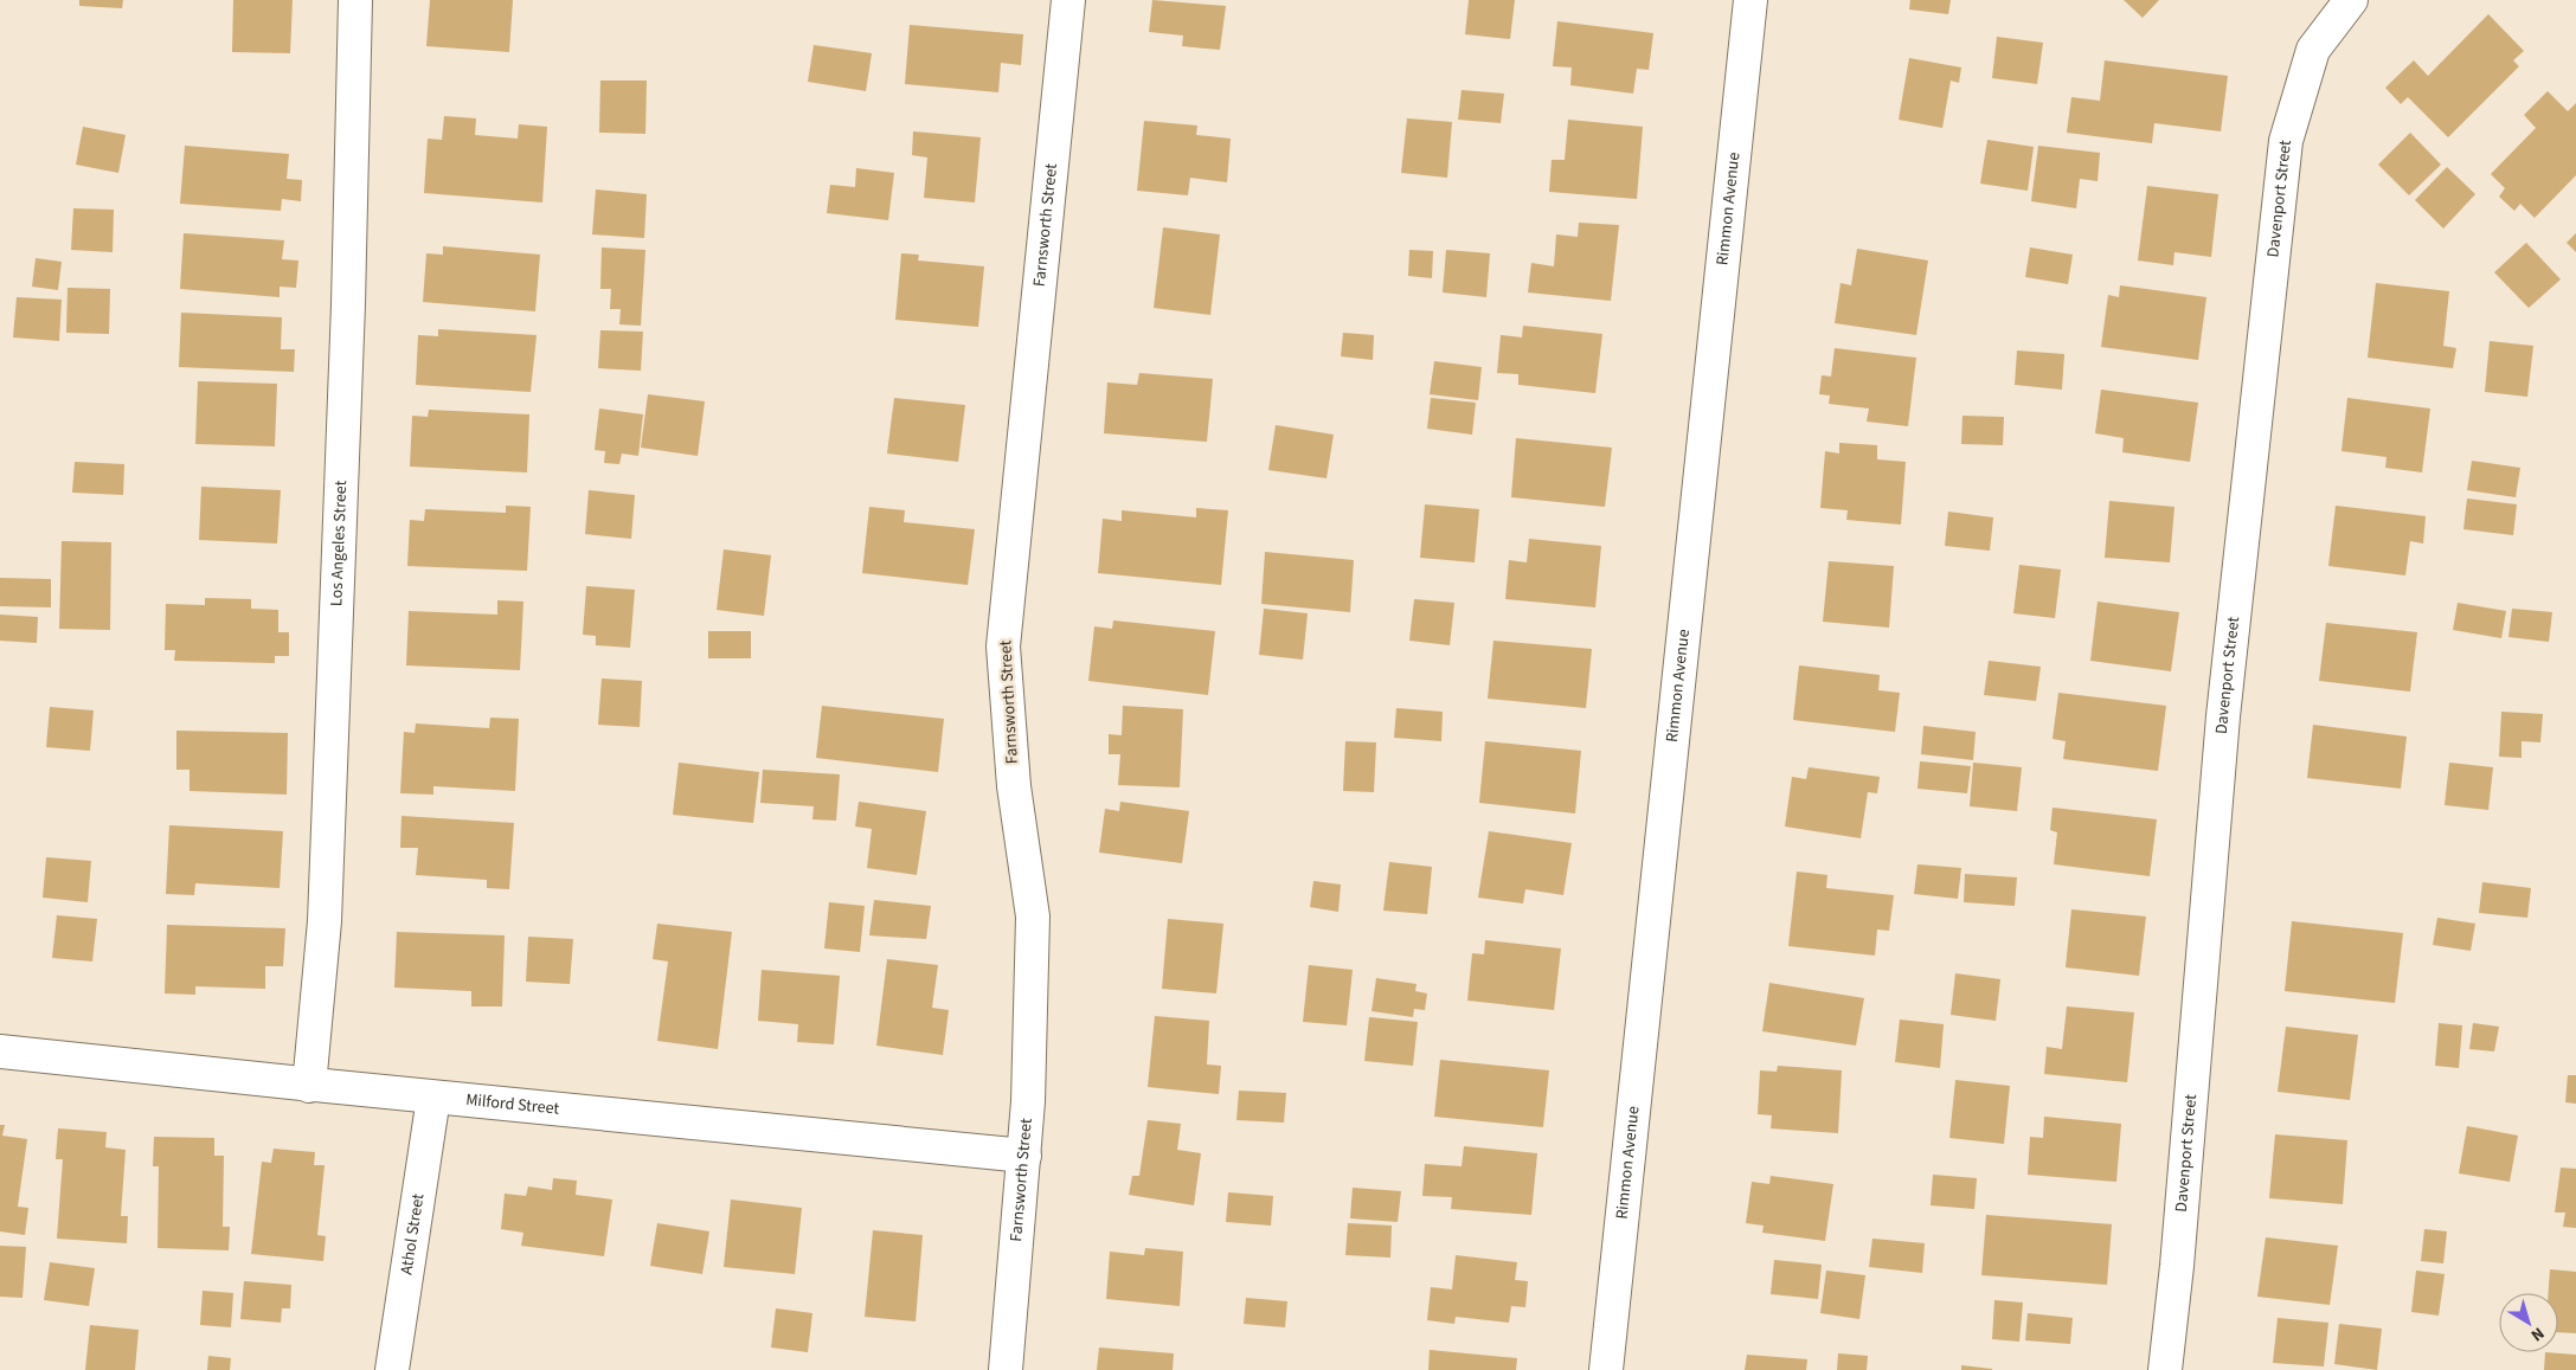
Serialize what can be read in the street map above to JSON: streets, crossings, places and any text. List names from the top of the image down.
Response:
{
  "streets": {
    "street": [
      "Davenport Street",
      "Rimmon Avenue",
      "Farnsworth Street",
      "Los Angeles Street",
      "Milford Street",
      "Athol Street"
    ]
  },
  "crossings": [
    ["Farnsworth Street", "Milford Street"],
    ["Los Angeles Street", "Milford Street"],
    ["Milford Street", "Athol Street"]
  ],
  "north": "bottom right"
}
